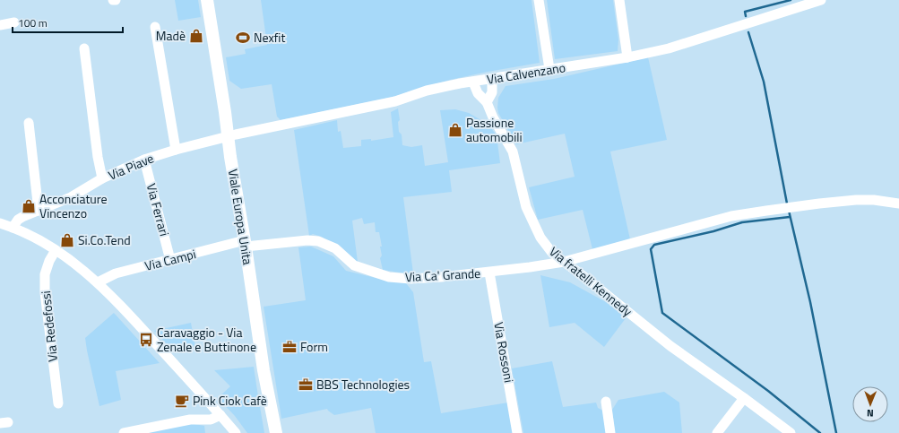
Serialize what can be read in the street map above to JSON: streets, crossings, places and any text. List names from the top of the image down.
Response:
{
  "streets": {
    "main road": ["Viale Europa Unita"],
    "street": [
      "Via Calvenzano",
      "Via Piave",
      "Via Ferrari",
      "Via Campi",
      "Via Ca' Grande",
      "Via fratelli Kennedy",
      "Via Redefossi",
      "Via Rossoni"
    ]
  },
  "crossings": [
    ["Via Calvenzano", "Via Piave"],
    ["Via Calvenzano", "Viale Europa Unita"],
    ["Via Calvenzano", "Via fratelli Kennedy"],
    ["Via Piave", "Via Ferrari"],
    ["Via Piave", "Viale Europa Unita"],
    ["Via Ferrari", "Via Campi"],
    ["Viale Europa Unita", "Via Campi"],
    ["Viale Europa Unita", "Via Ca' Grande"],
    ["Via Campi", "Via Ca' Grande"],
    ["Via Ca' Grande", "Via fratelli Kennedy"],
    ["Via Ca' Grande", "Via Rossoni"]
  ],
  "places": {
    "shop": [
      "Madè",
      "Passione automobili",
      "Acconciature Vincenzo",
      "Si.Co.Tend"
    ],
    "sports": ["Nexfit"],
    "bus stop": ["Caravaggio - Via Zenale e Buttinone"],
    "office": ["Form", "BBS Technologies"],
    "cafe": ["Pink Ciok Cafè"]
  },
  "scale_bar": "100 m",
  "north": "bottom"
}
